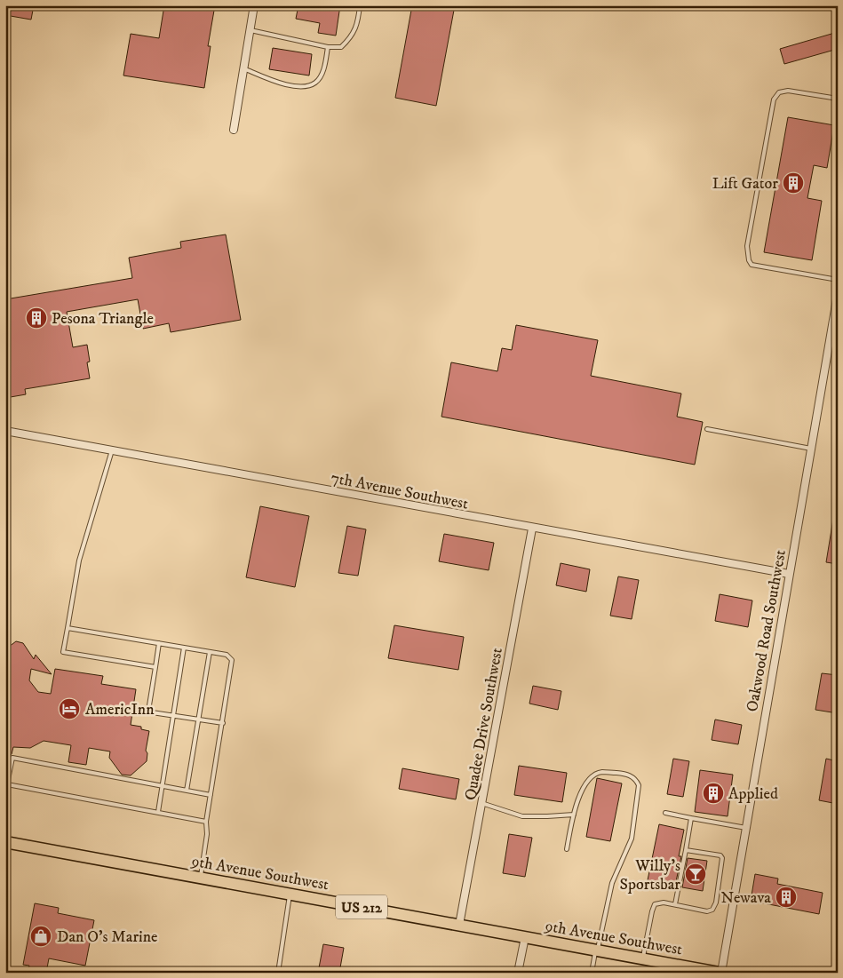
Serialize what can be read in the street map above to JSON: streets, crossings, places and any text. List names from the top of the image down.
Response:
{
  "streets": {
    "main road": ["9th Avenue Southwest", "US 212"],
    "street": ["7th Avenue Southwest", "Oakwood Road Southwest", "Quadee Drive Southwest"]
  },
  "crossings": [
    ["7th Avenue Southwest", "Oakwood Road Southwest"],
    ["7th Avenue Southwest", "Quadee Drive Southwest"],
    ["Oakwood Road Southwest", "9th Avenue Southwest"],
    ["Quadee Drive Southwest", "9th Avenue Southwest"]
  ],
  "places": {
    "building": [
      "Lift Gator",
      "Pesona Triangle",
      "Applied",
      "Newava"
    ],
    "hotel": ["AmericInn"],
    "bar": ["Willy's Sportsbar"],
    "shop": ["Dan O's Marine"]
  }
}
